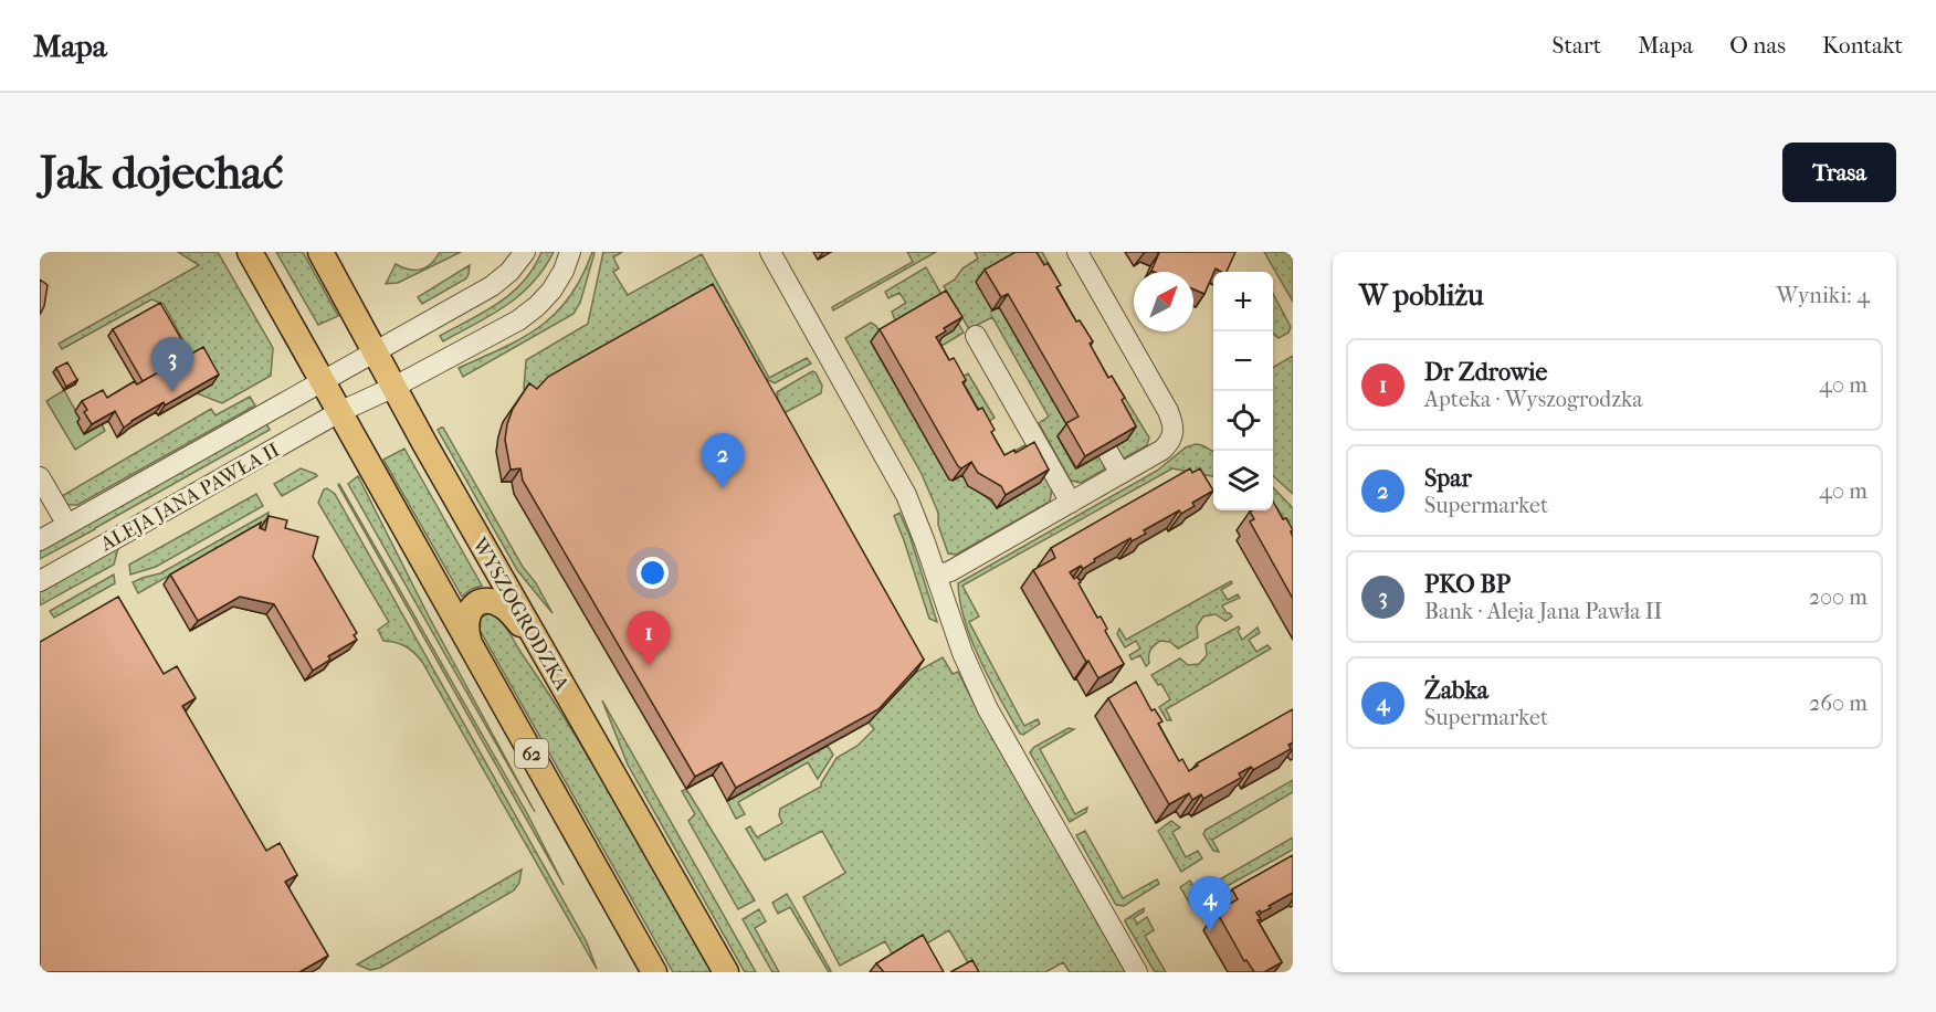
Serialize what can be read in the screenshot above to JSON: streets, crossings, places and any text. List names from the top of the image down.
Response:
{
  "streets": {
    "main road": ["WYSZOGRODZKA", "62"],
    "street": ["ALEJA JANA PAWŁA II"]
  },
  "crossings": [
    ["ALEJA JANA PAWŁA II", "WYSZOGRODZKA"],
    ["ALEJA JANA PAWŁA II", "62"]
  ],
  "north": "top right",
  "page": {
    "header": "Mapa",
    "nav": [
      "Start",
      "Mapa",
      "O nas",
      "Kontakt"
    ],
    "buttons": "Trasa",
    "title": "Jak dojechać",
    "heading": ["W pobliżu", "Wyniki: 4"],
    "map_buttons": ["+", "−"],
    "pins": [
      "3",
      "2",
      "1",
      "4"
    ],
    "list": [
      {
        "mark": "1",
        "name": "Dr Zdrowie",
        "note": "Apteka · Wyszogrodzka",
        "value": "40 m"
      },
      {
        "mark": "2",
        "name": "Spar",
        "note": "Supermarket",
        "value": "40 m"
      },
      {
        "mark": "3",
        "name": "PKO BP",
        "note": "Bank · Aleja Jana Pawła II",
        "value": "200 m"
      },
      {
        "mark": "4",
        "name": "Żabka",
        "note": "Supermarket",
        "value": "260 m"
      }
    ]
  }
}
